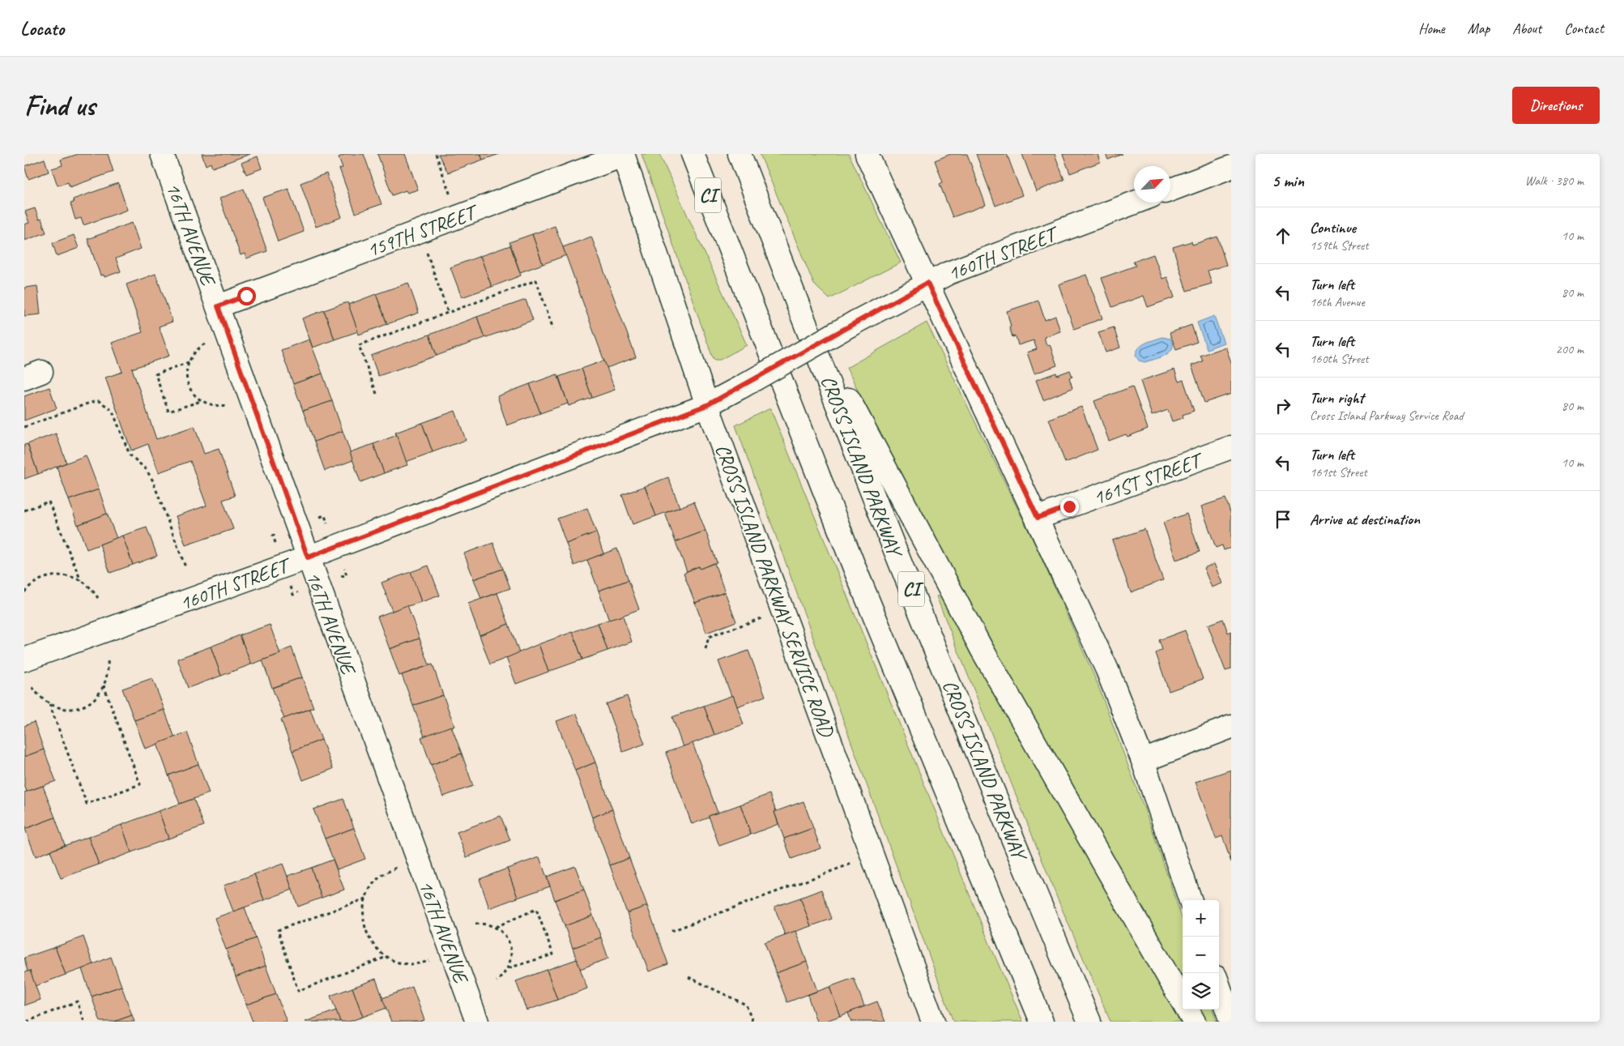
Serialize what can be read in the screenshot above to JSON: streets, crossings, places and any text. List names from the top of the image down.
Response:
{
  "streets": {
    "main road": [
      "CI",
      "159TH STREET",
      "16TH AVENUE",
      "160TH STREET",
      "CROSS ISLAND PARKWAY",
      "161ST STREET",
      "CROSS ISLAND PARKWAY SERVICE ROAD"
    ]
  },
  "crossings": [
    ["159TH STREET", "16TH AVENUE"],
    ["159TH STREET", "CROSS ISLAND PARKWAY SERVICE ROAD"],
    ["16TH AVENUE", "160TH STREET"],
    ["160TH STREET", "CROSS ISLAND PARKWAY SERVICE ROAD"]
  ],
  "north": "top right",
  "page": {
    "header": "Locato",
    "nav": [
      "Home",
      "Map",
      "About",
      "Contact"
    ],
    "buttons": "Directions",
    "title": "Find us",
    "heading": ["5 min", "Walk · 380 m"],
    "list": [
      ["Continue", "159th Street", "10 m"],
      ["Turn left", "16th Avenue", "80 m"],
      ["Turn left", "160th Street", "200 m"],
      ["Turn right", "Cross Island Parkway Service Road", "80 m"],
      ["Turn left", "161st Street", "10 m"],
      "Arrive at destination"
    ],
    "map_buttons": ["+", "−"]
  }
}
